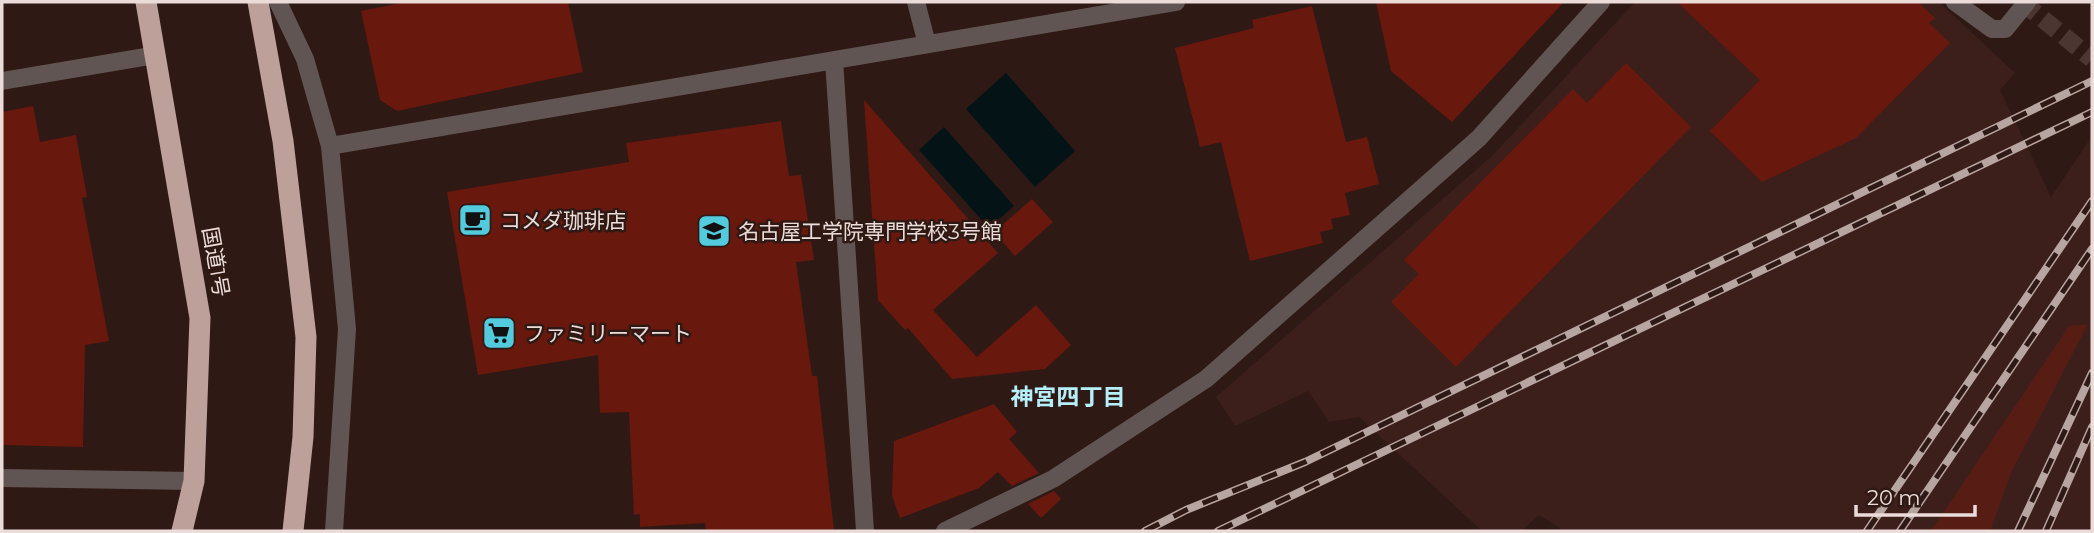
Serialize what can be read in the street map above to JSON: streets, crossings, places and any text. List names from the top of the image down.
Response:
{
  "streets": {
    "highway": ["国道1号"]
  },
  "districts": ["神宮四丁目"],
  "places": {
    "cafe": ["コメダ珈琲店"],
    "school or university": ["名古屋工学院専門学校3号館"],
    "supermarket": ["ファミリーマート"]
  },
  "scale_bar": "20 m"
}
